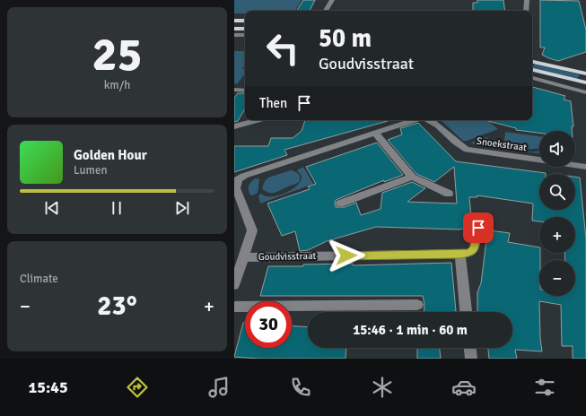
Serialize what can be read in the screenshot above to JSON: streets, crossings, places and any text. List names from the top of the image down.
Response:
{
  "streets": {
    "street": ["Snoekstraat", "Goudvisstraat"]
  },
  "page": {
    "tile": [
      ["25", "km/h"],
      "Climate"
    ],
    "turn": ["50 m", "Goudvisstraat"],
    "then": "Then",
    "map_buttons": ["+", "−"],
    "song": ["Golden Hour", "Lumen"],
    "heat": ["−", "23°", "+"],
    "limit": "30",
    "trip": "15:46 · 1 min · 60 m",
    "tabs": "15:45"
  }
}
